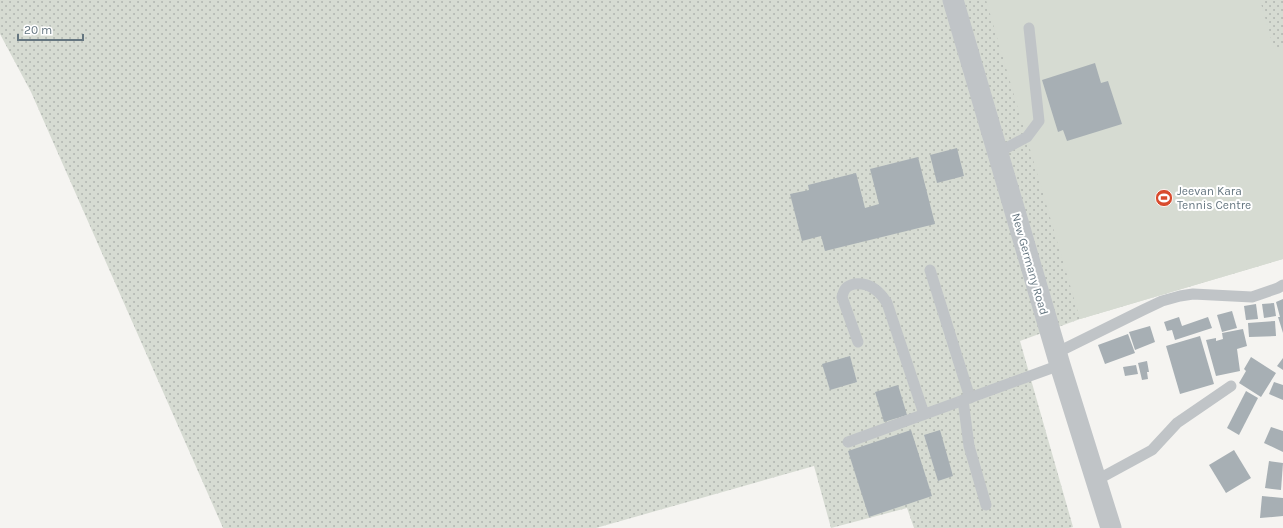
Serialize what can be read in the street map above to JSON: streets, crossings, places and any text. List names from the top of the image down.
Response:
{
  "streets": {
    "street": ["New Germany Road"]
  },
  "places": {
    "sports": ["Jeevan Kara Tennis Centre"]
  },
  "scale_bar": "20 m"
}
